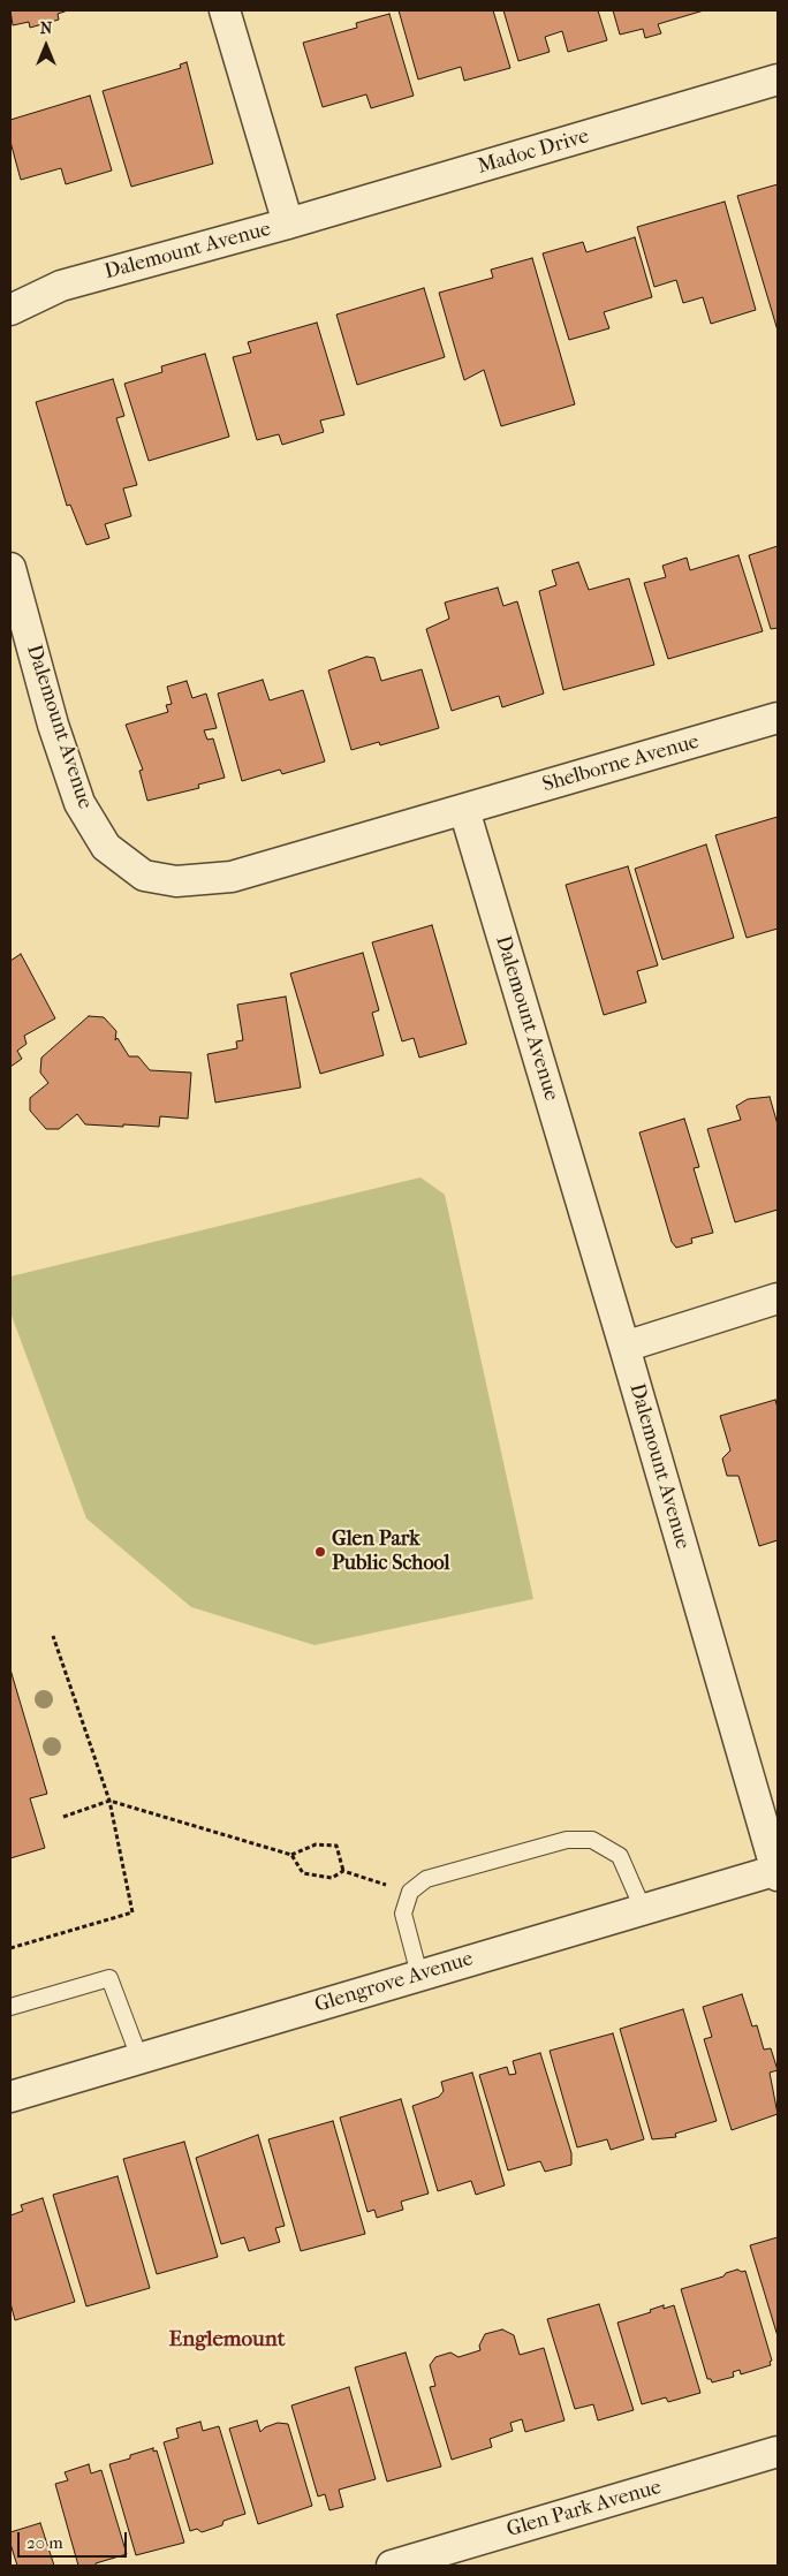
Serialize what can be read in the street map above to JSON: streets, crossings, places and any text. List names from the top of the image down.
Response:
{
  "streets": {
    "street": [
      "Madoc Drive",
      "Dalemount Avenue",
      "Shelborne Avenue",
      "Glengrove Avenue",
      "Glen Park Avenue"
    ]
  },
  "crossings": [
    ["Madoc Drive", "Dalemount Avenue"],
    ["Dalemount Avenue", "Shelborne Avenue"],
    ["Dalemount Avenue", "Glengrove Avenue"]
  ],
  "districts": ["Englemount"],
  "places": ["Glen Park Public School"],
  "scale_bar": "20 m",
  "north": "top"
}
